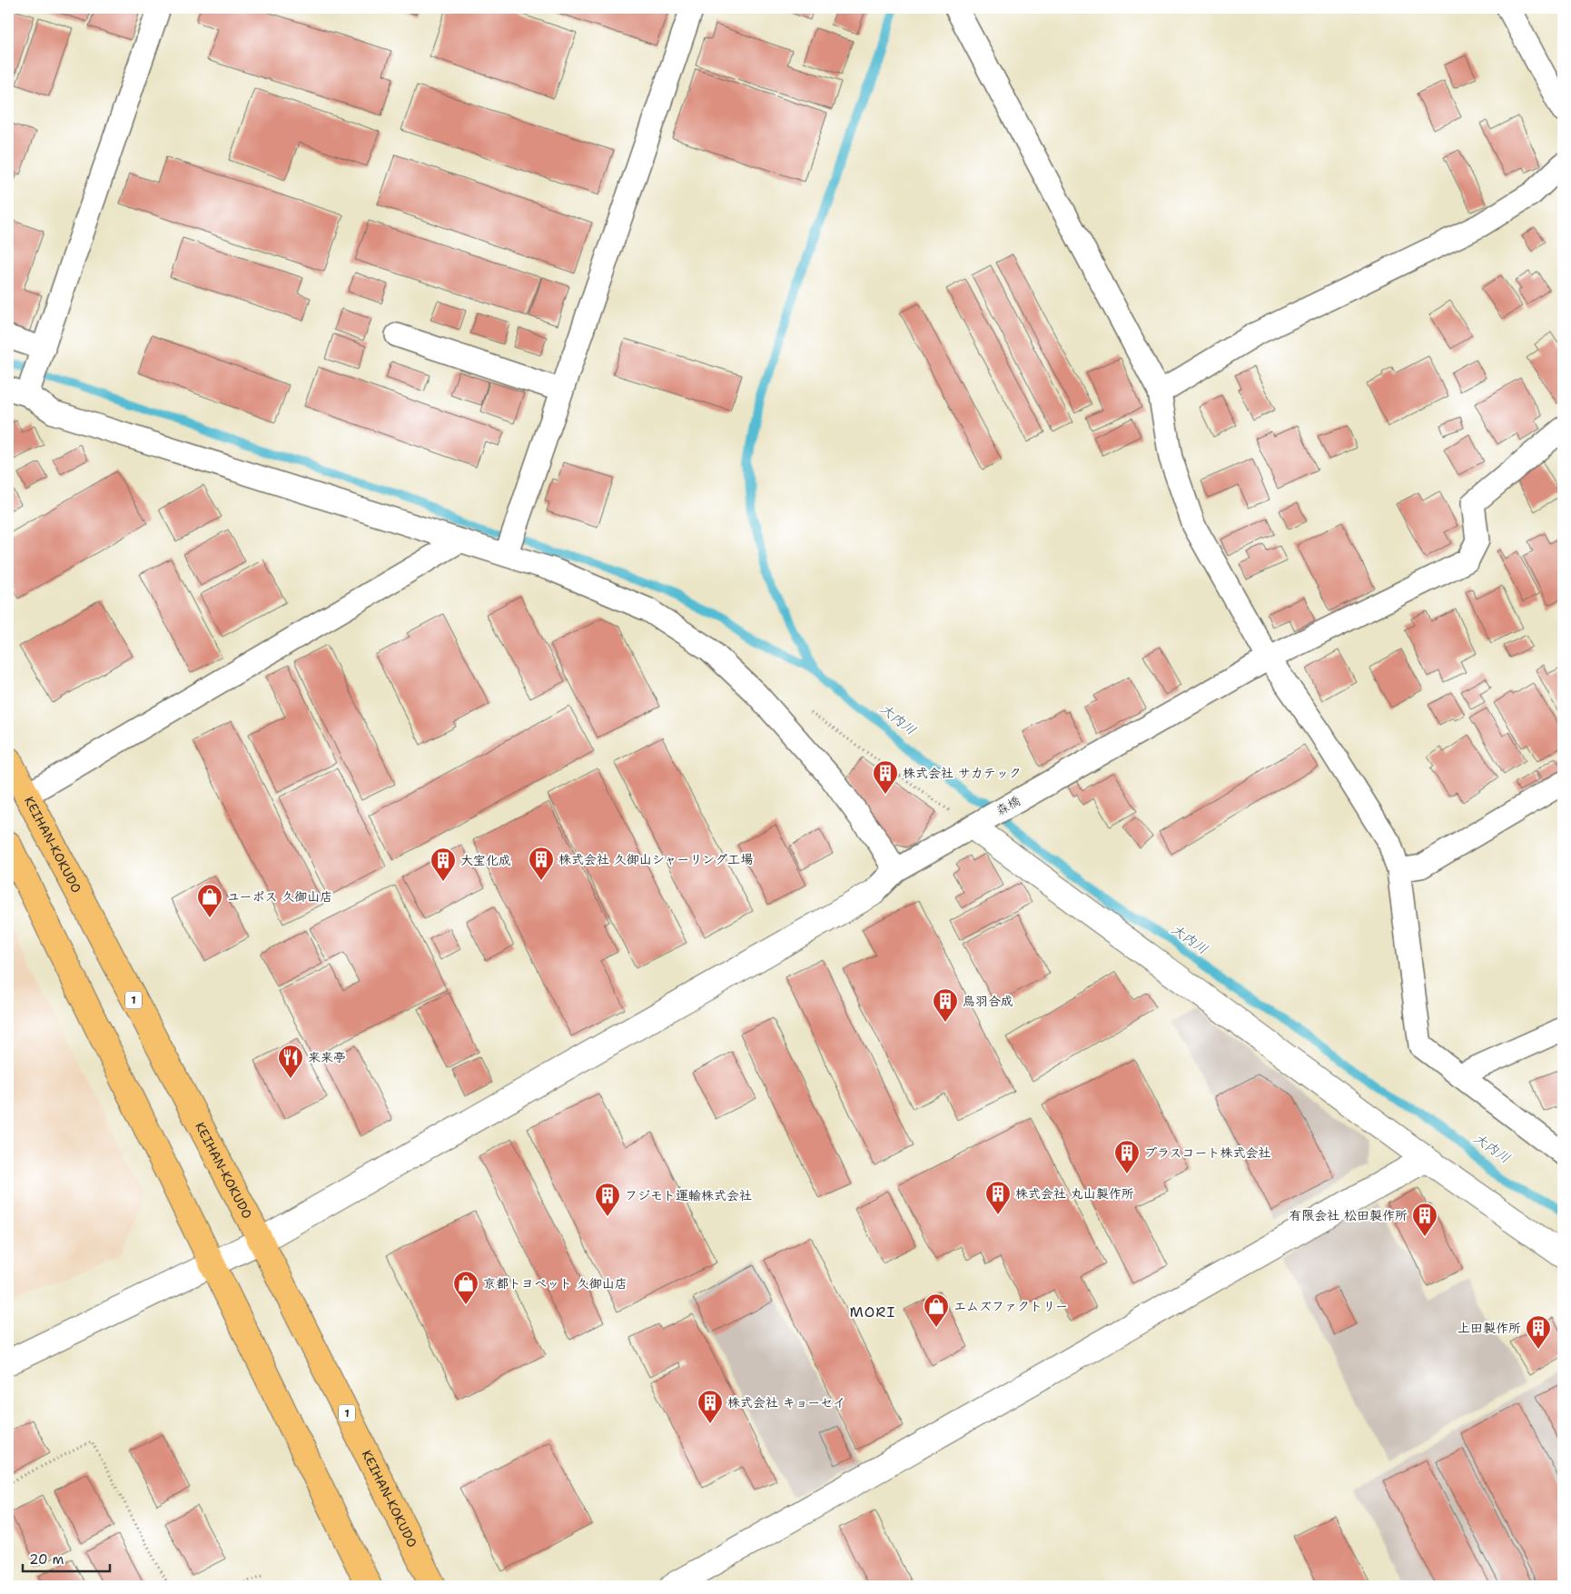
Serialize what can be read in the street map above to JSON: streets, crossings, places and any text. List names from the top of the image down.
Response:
{
  "streets": {
    "highway": ["KEIHAN-KOKUDO", "1"],
    "street": ["森橋"]
  },
  "districts": ["MORI"],
  "water": ["大内川"],
  "places": {
    "building": [
      "株式会社 サカテック",
      "株式会社 久御山シャーリング工場",
      "大宝化成",
      "鳥羽合成",
      "プラスコート株式会社",
      "株式会社 丸山製作所",
      "フジモト運輸株式会社",
      "有限会社 松田製作所",
      "上田製作所",
      "株式会社 キョーセイ"
    ],
    "shop": ["ユーポス 久御山店", "京都トヨペット 久御山店", "エムズファクトリー"],
    "restaurant": ["来来亭"]
  },
  "scale_bar": "20 m"
}
